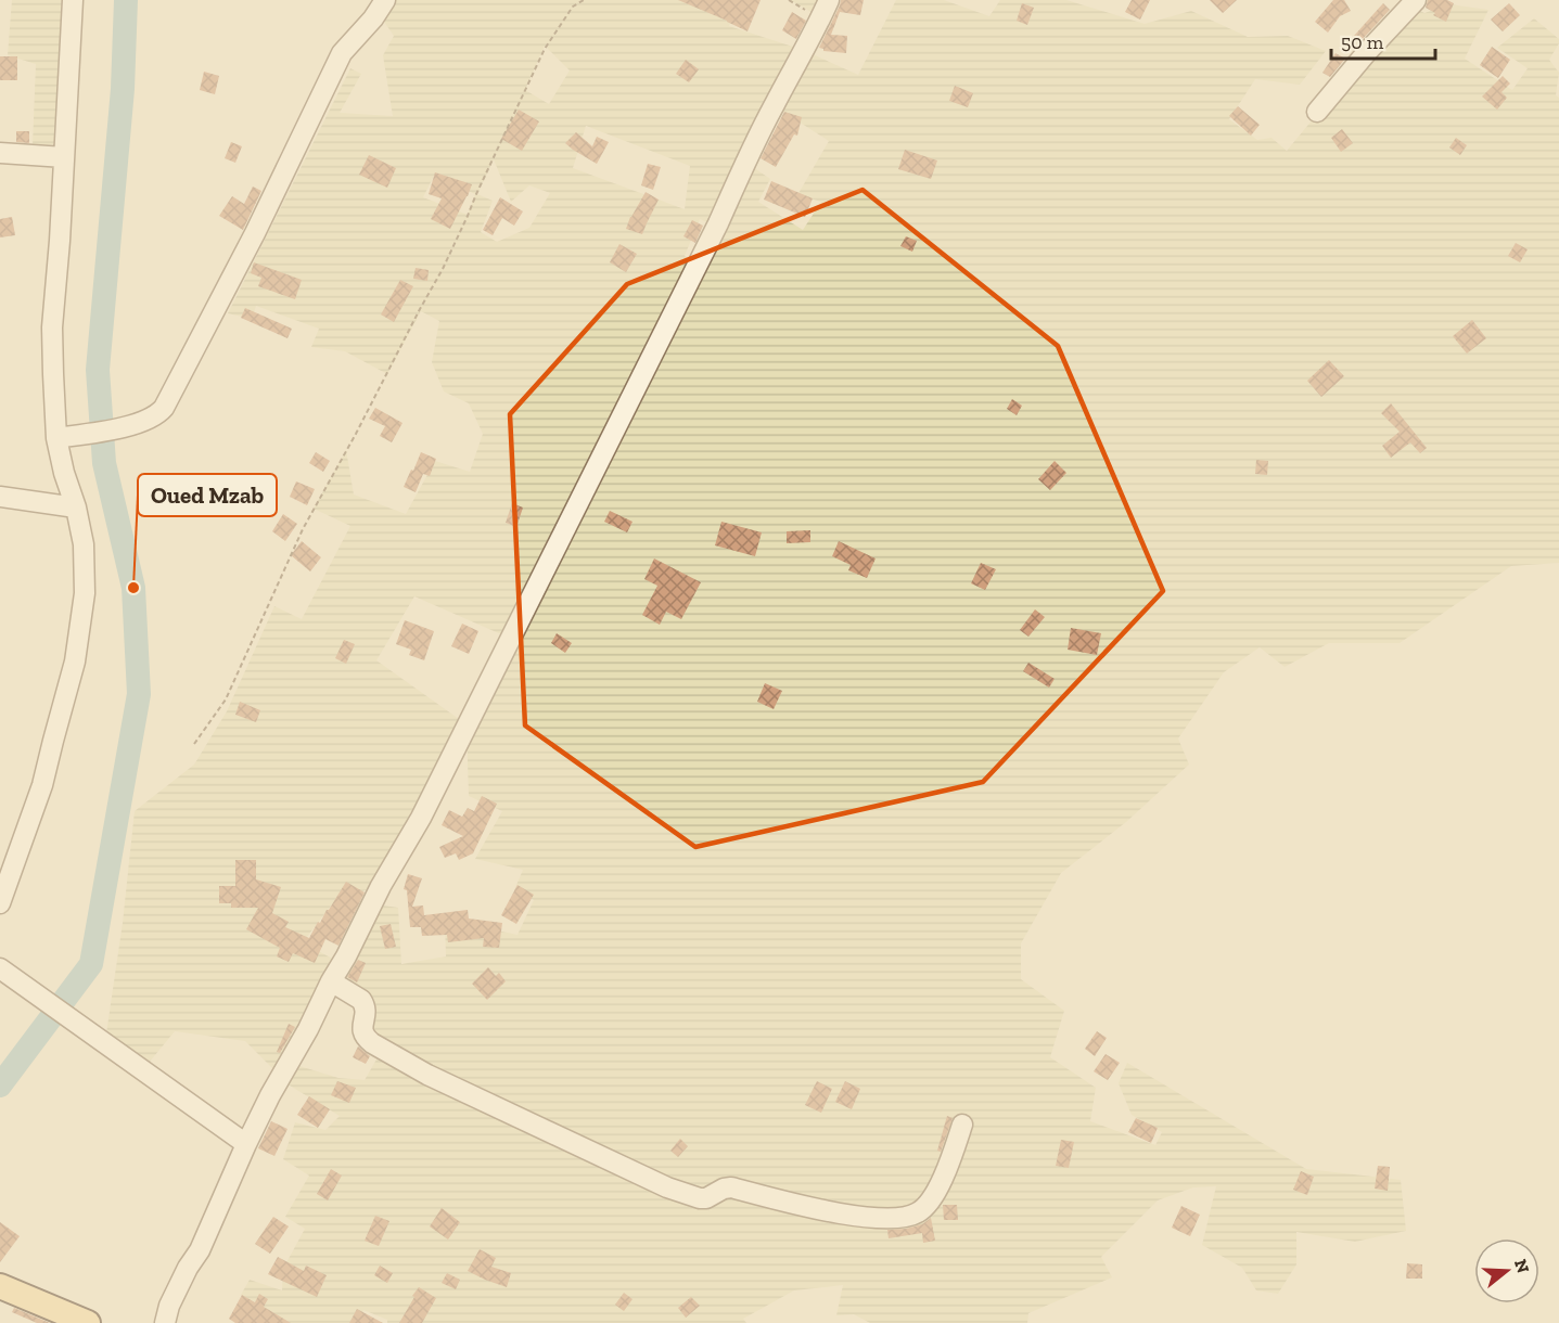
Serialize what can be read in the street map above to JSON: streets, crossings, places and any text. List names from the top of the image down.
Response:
{
  "places": ["Oued Mzab"],
  "scale_bar": "50 m",
  "north": "right"
}
